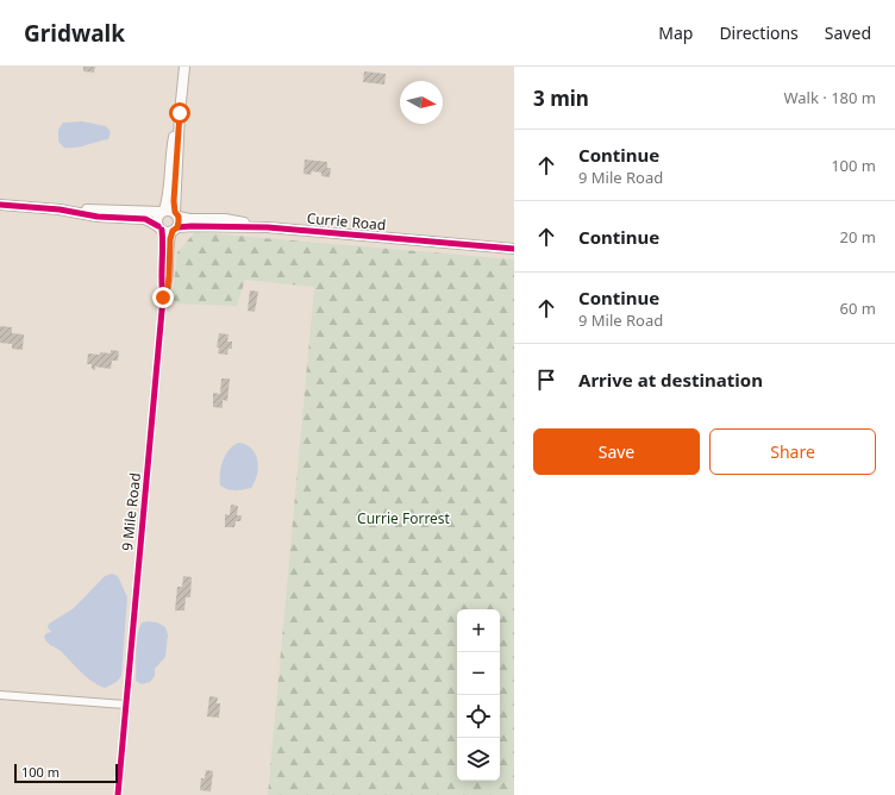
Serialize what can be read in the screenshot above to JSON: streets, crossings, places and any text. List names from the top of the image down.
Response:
{
  "streets": {
    "street": ["Currie Road", "9 Mile Road"]
  },
  "crossings": [
    ["Currie Road", "9 Mile Road"]
  ],
  "parks": ["Currie Forrest"],
  "scale_bar": "100 m",
  "north": "right",
  "page": {
    "header": "Gridwalk",
    "nav": ["Map", "Directions", "Saved"],
    "heading": ["3 min", "Walk · 180 m"],
    "list": [
      ["Continue", "9 Mile Road", "100 m"],
      ["Continue", "20 m"],
      ["Continue", "9 Mile Road", "60 m"],
      "Arrive at destination"
    ],
    "buttons": ["Save", "Share"],
    "map_buttons": ["+", "−"],
    "scale": "100 m"
  }
}
